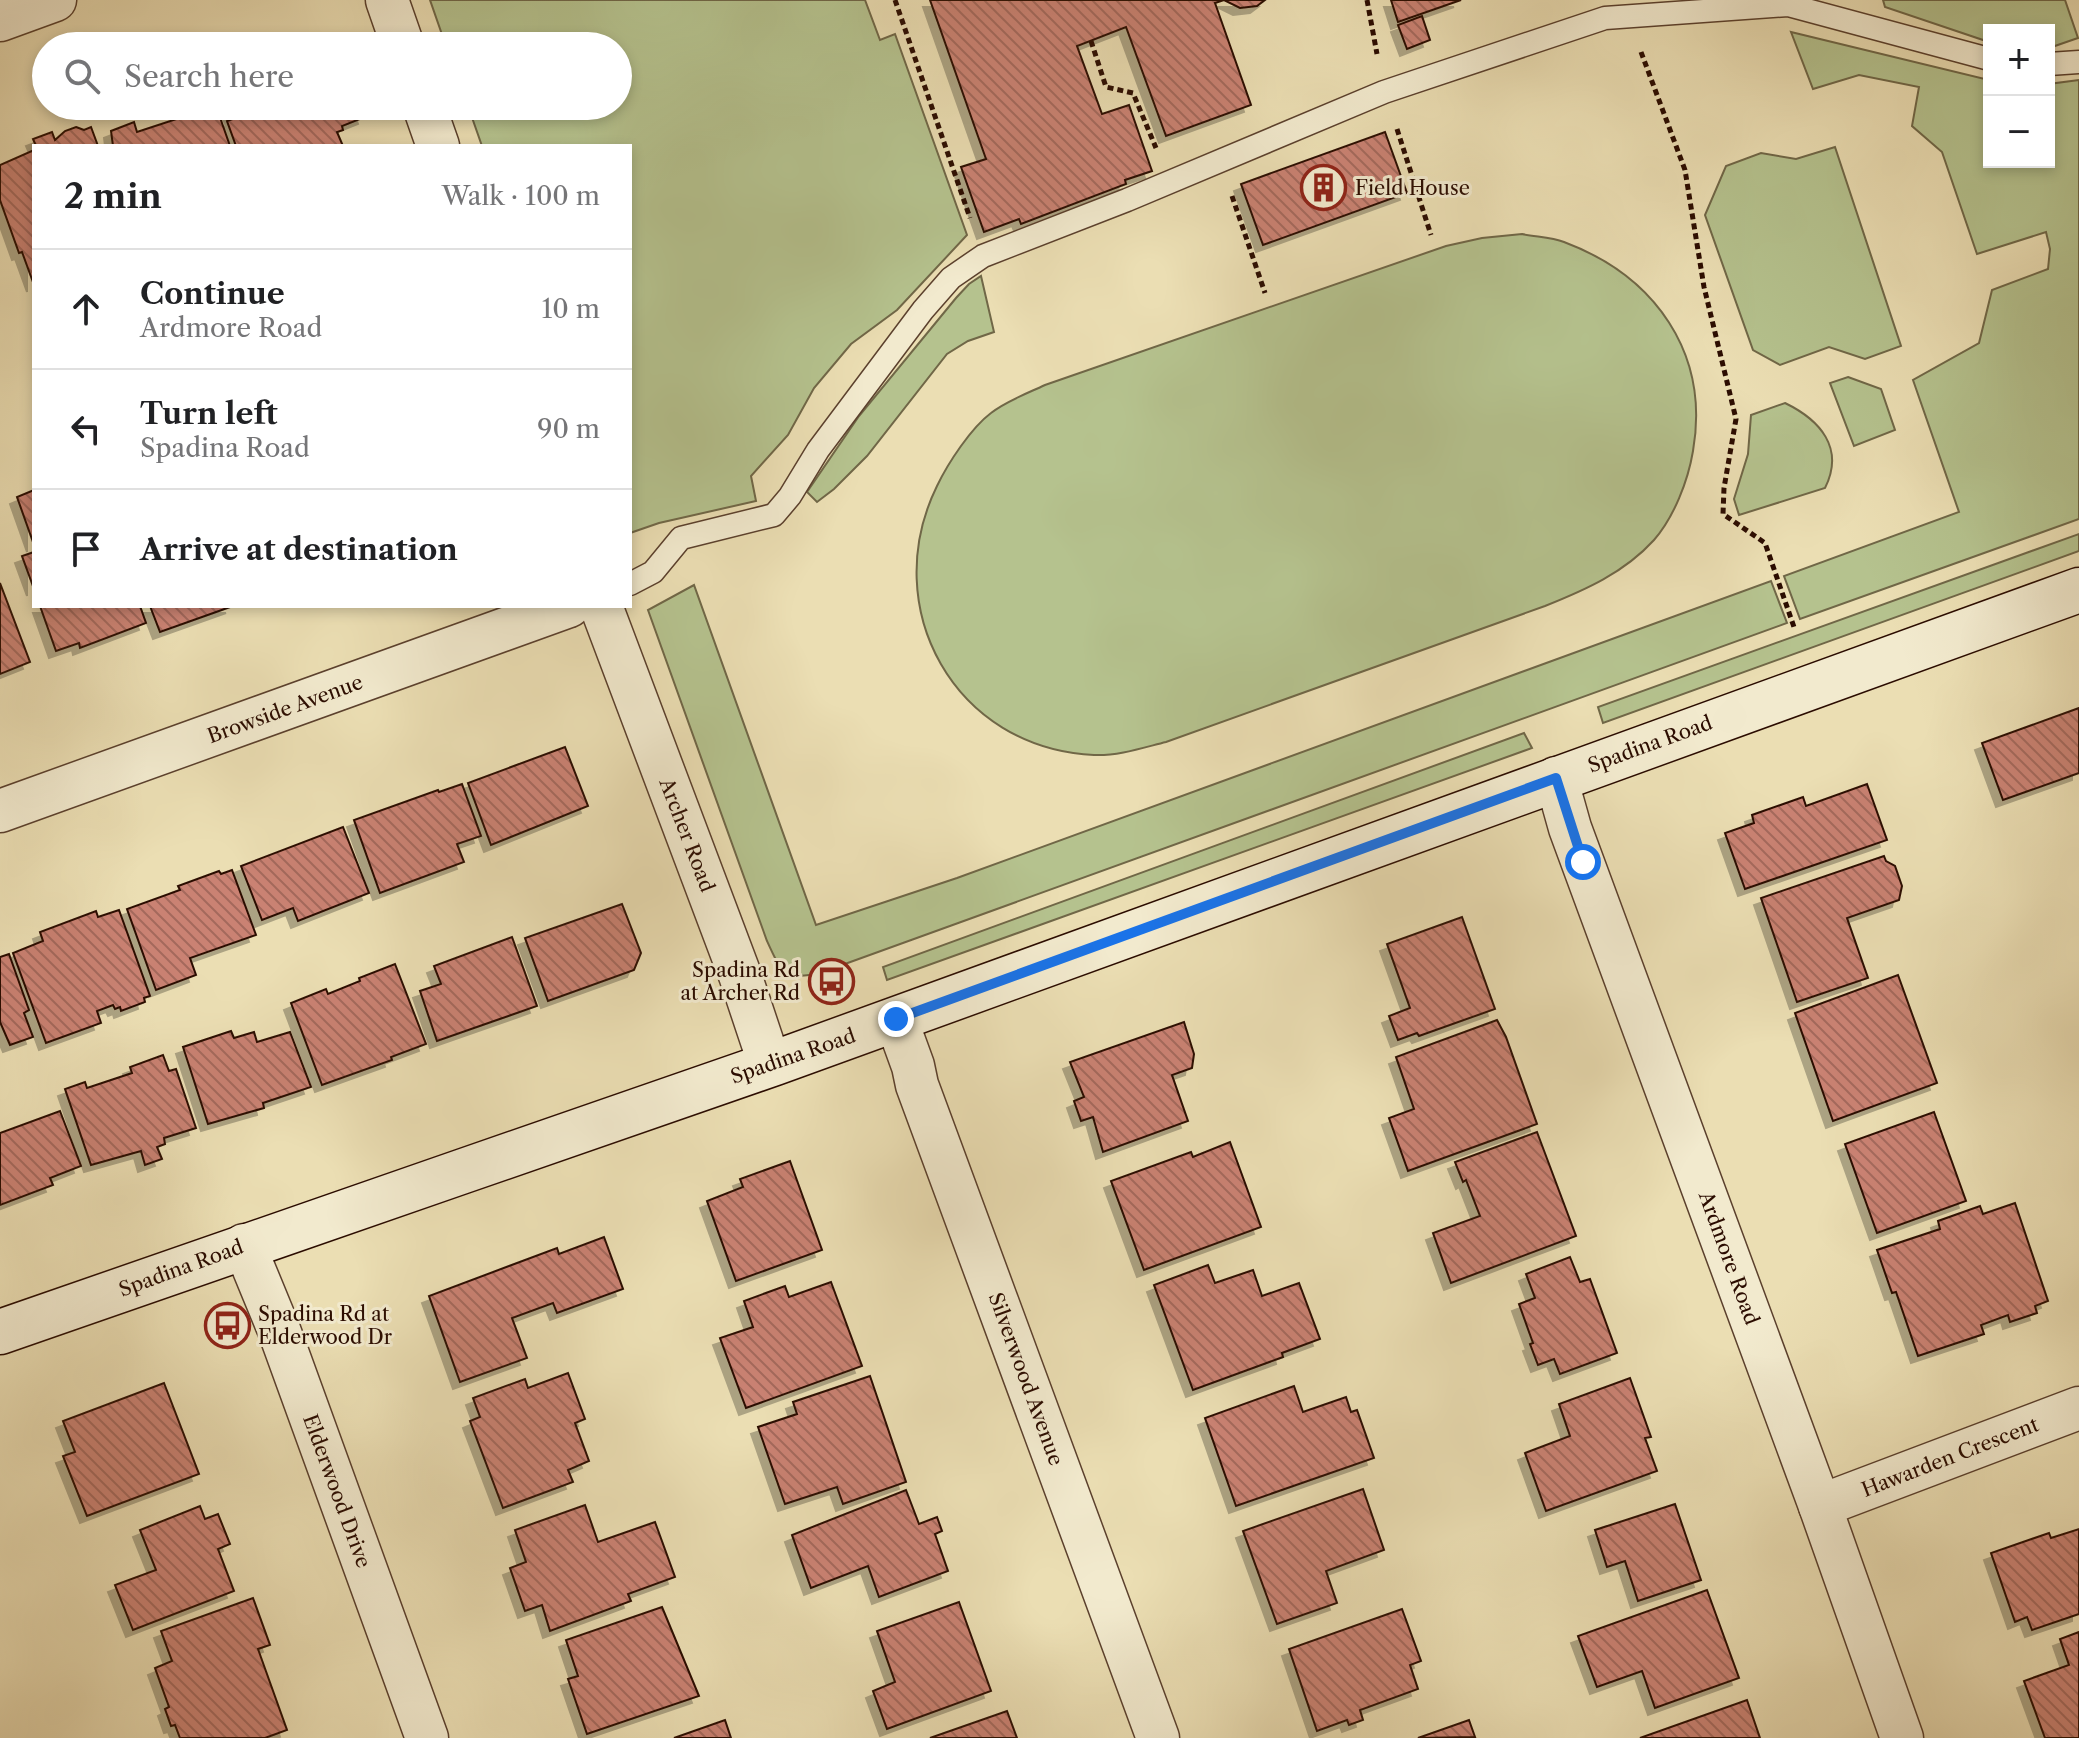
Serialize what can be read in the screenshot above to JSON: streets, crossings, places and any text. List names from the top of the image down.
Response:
{
  "streets": {
    "street": [
      "Browside Avenue",
      "Spadina Road",
      "Archer Road",
      "Ardmore Road",
      "Silverwood Avenue",
      "Hawarden Crescent",
      "Elderwood Drive"
    ]
  },
  "crossings": [
    ["Spadina Road", "Archer Road"],
    ["Spadina Road", "Ardmore Road"],
    ["Spadina Road", "Silverwood Avenue"],
    ["Spadina Road", "Elderwood Drive"],
    ["Ardmore Road", "Hawarden Crescent"]
  ],
  "places": {
    "building": ["Field House"],
    "bus stop": ["Spadina Rd at Archer Rd", "Spadina Rd at Elderwood Dr"]
  },
  "page": {
    "map_buttons": ["+", "−"],
    "search": "Search here",
    "heading": ["2 min", "Walk · 100 m"],
    "list": [
      ["Continue", "Ardmore Road", "10 m"],
      ["Turn left", "Spadina Road", "90 m"],
      "Arrive at destination"
    ]
  }
}
